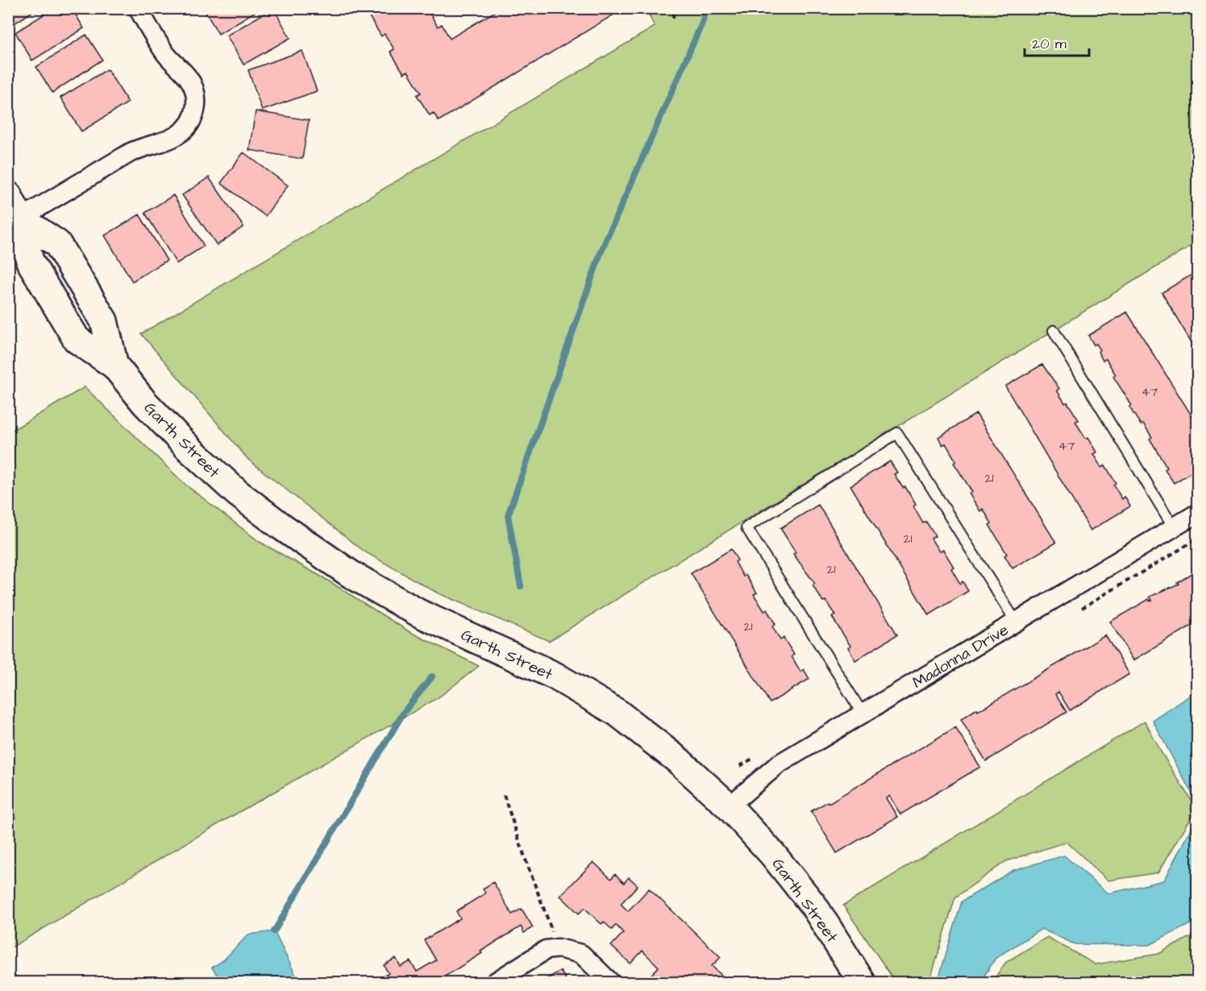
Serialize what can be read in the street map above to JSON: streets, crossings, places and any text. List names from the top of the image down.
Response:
{
  "streets": {
    "street": ["Garth Street", "Madonna Drive"]
  },
  "crossings": [
    ["Garth Street", "Madonna Drive"]
  ],
  "house_numbers": [
    "47",
    "47",
    "21",
    "21",
    "21",
    "21"
  ],
  "scale_bar": "20 m"
}
